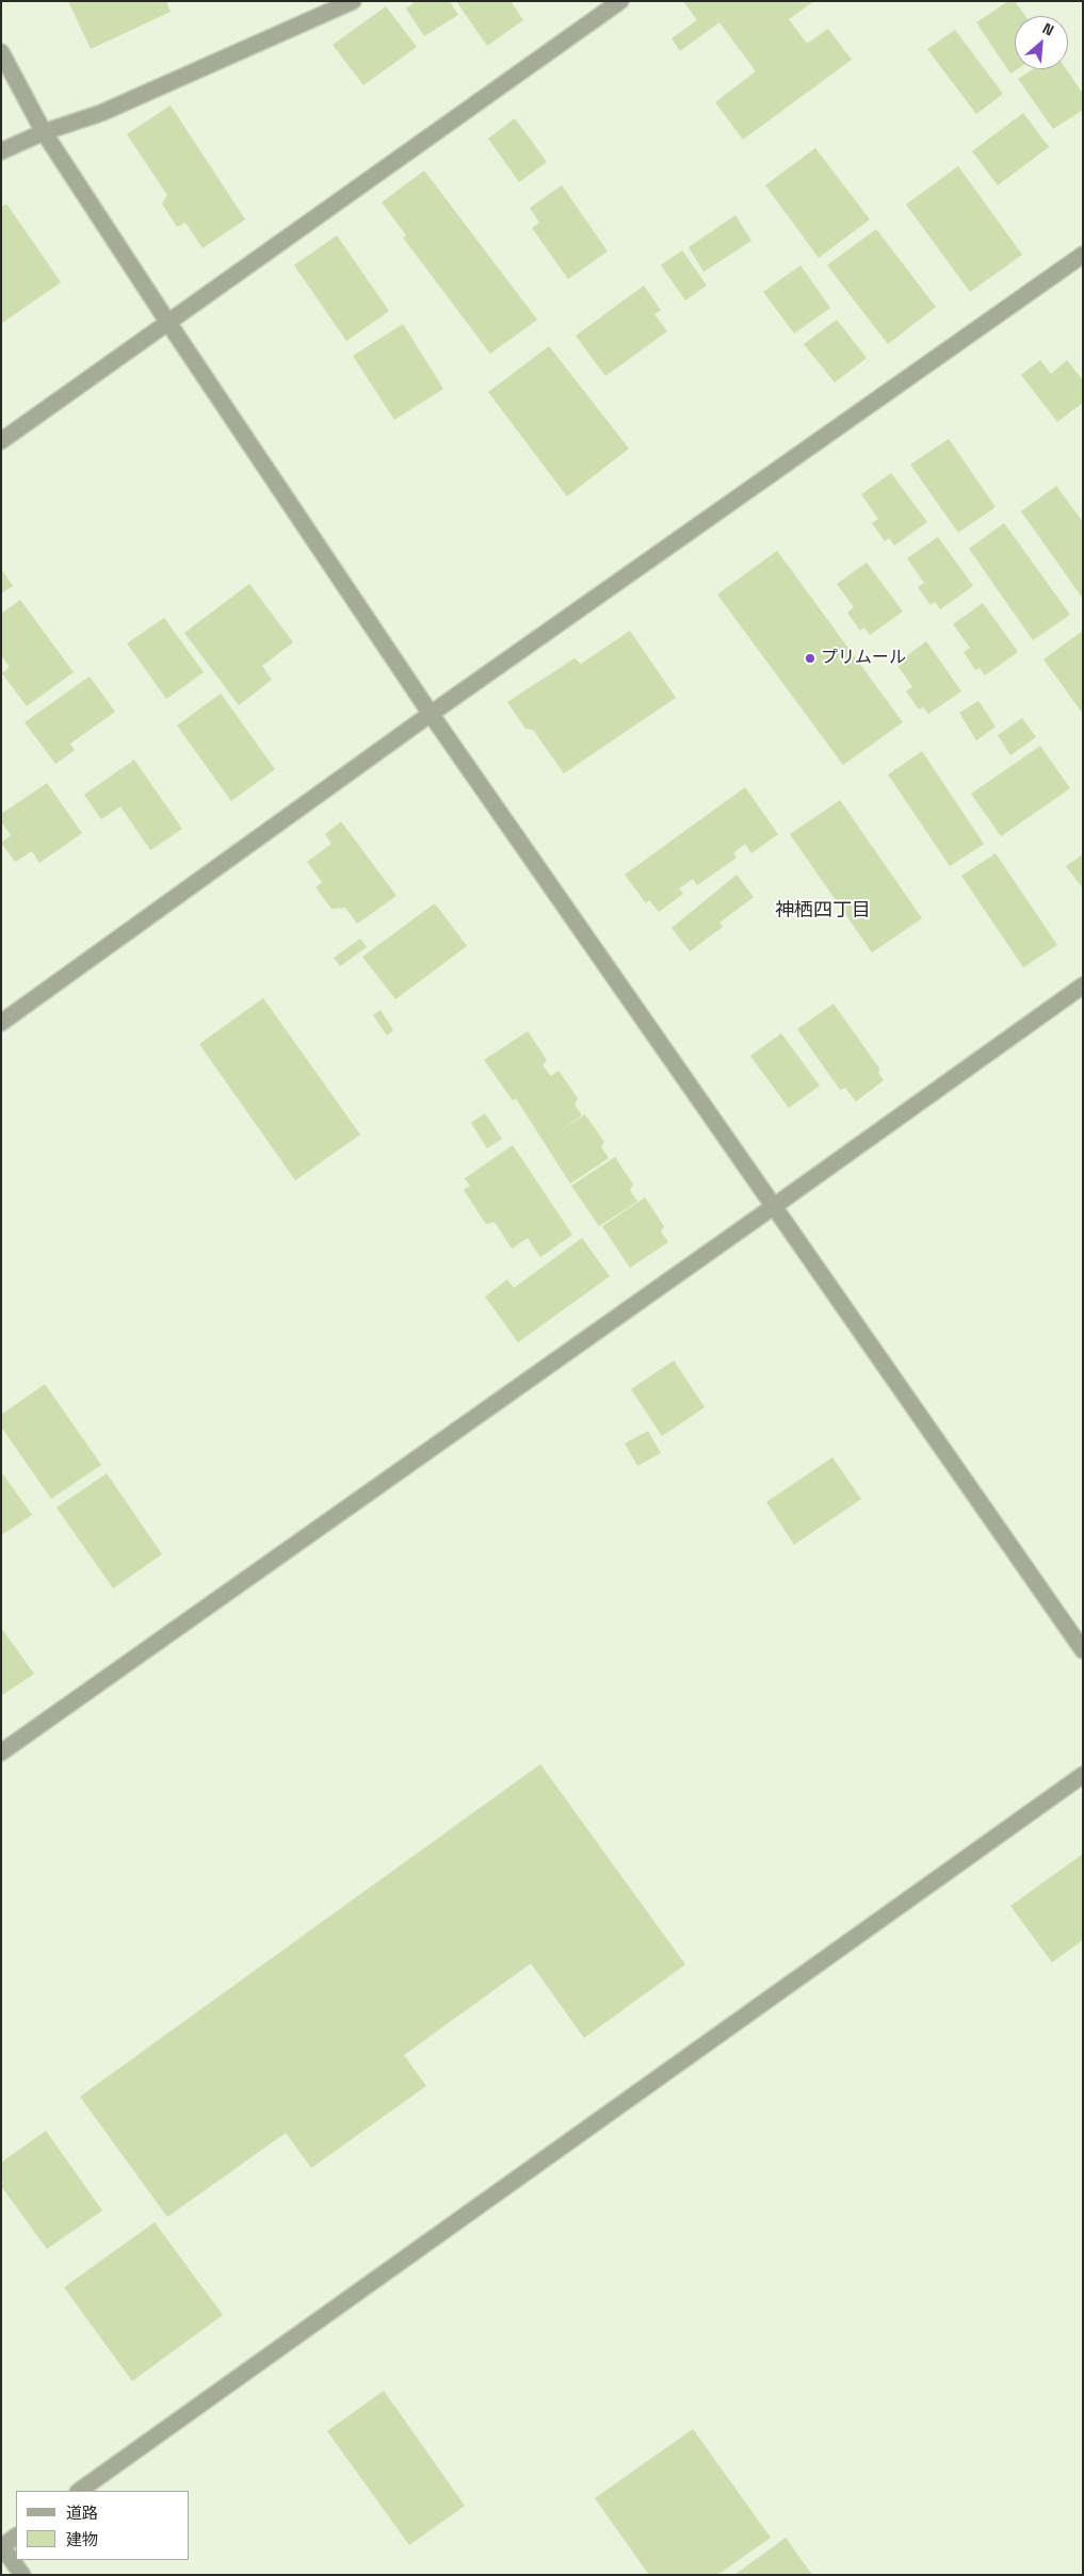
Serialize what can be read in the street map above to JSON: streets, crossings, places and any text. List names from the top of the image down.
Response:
{
  "districts": ["神栖四丁目"],
  "places": ["プリムール"],
  "legend": ["道路", "建物"],
  "north": "top right"
}
